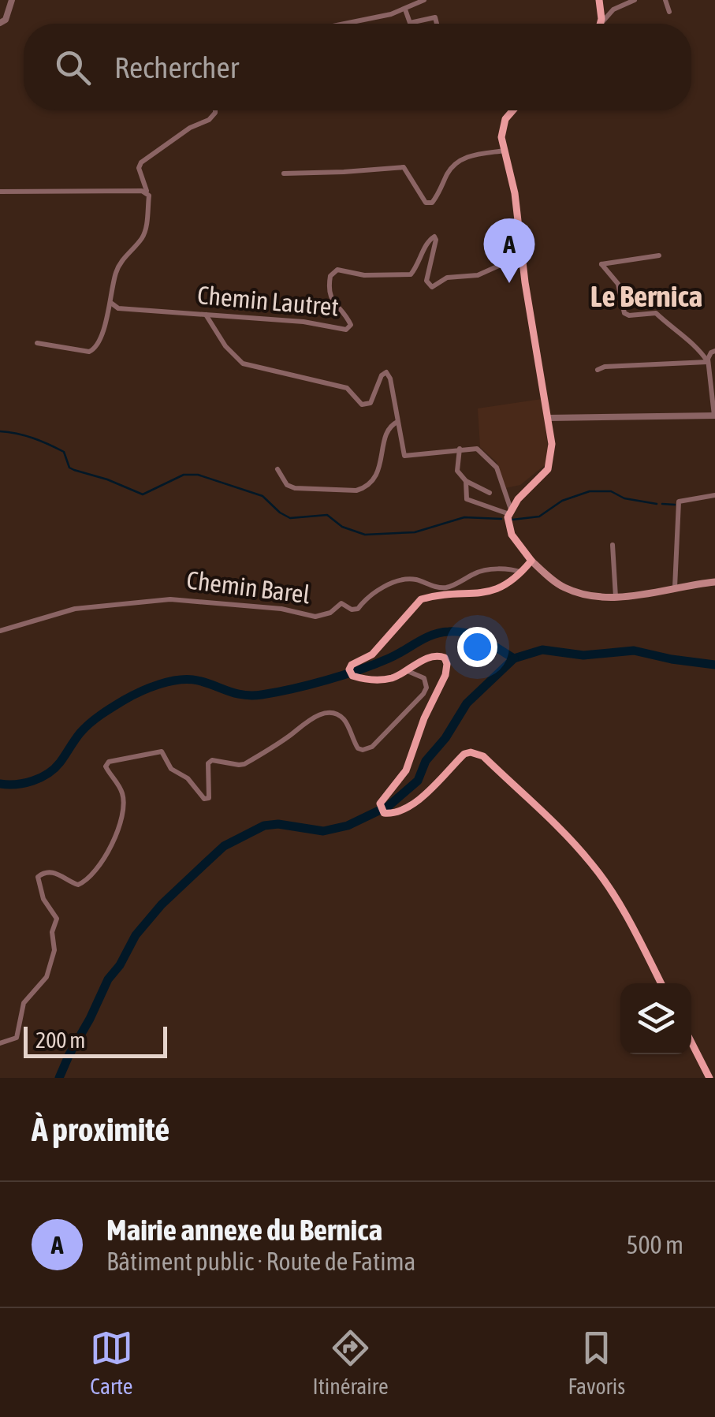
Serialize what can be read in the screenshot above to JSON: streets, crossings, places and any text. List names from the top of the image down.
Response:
{
  "streets": {
    "street": ["Chemin Lautret", "Chemin Barel"]
  },
  "districts": ["Le Bernica"],
  "scale_bar": "200 m",
  "page": {
    "search": "Rechercher",
    "pins": "A",
    "scale": "200 m",
    "heading": "À proximité",
    "list": [
      {
        "mark": "A",
        "name": "Mairie annexe du Bernica",
        "note": "Bâtiment public · Route de Fatima",
        "value": "500 m"
      }
    ],
    "nav": ["Carte", "Itinéraire", "Favoris"]
  }
}
